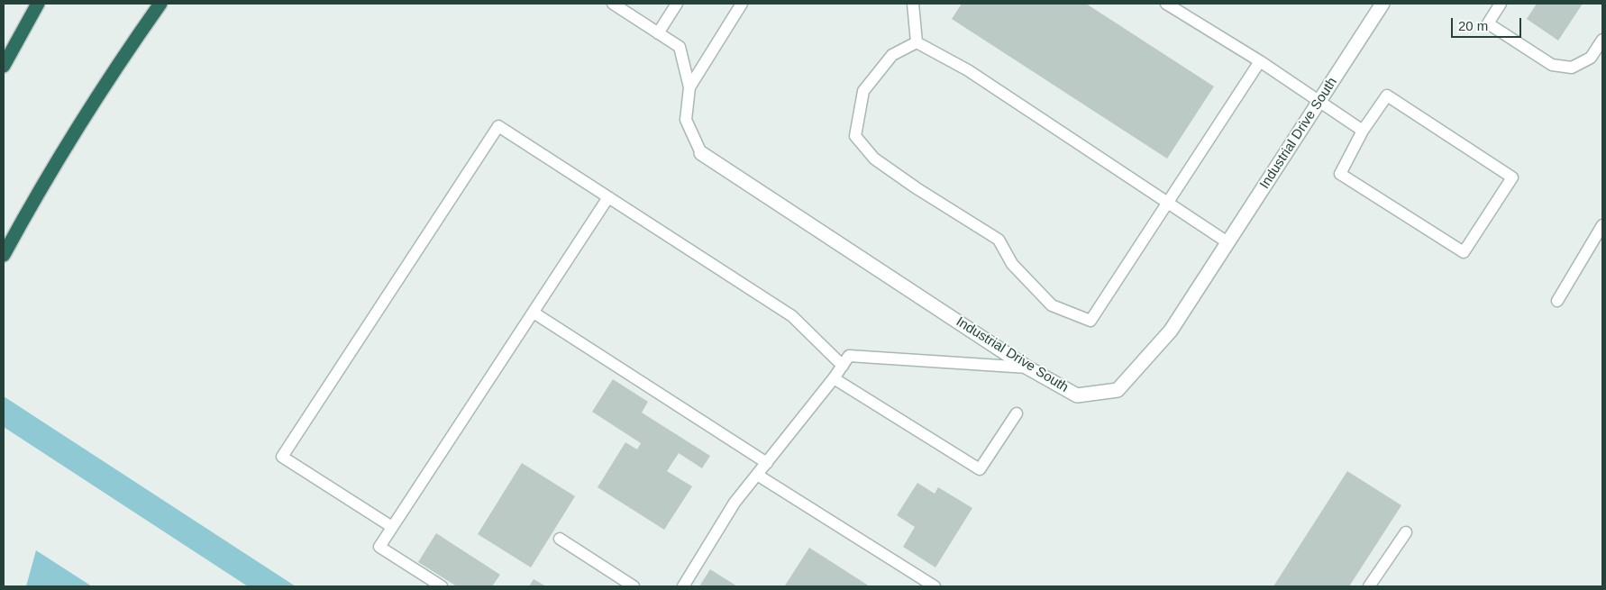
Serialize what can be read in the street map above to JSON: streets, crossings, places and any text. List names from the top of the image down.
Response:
{
  "streets": {
    "street": ["Industrial Drive South"]
  },
  "scale_bar": "20 m"
}
